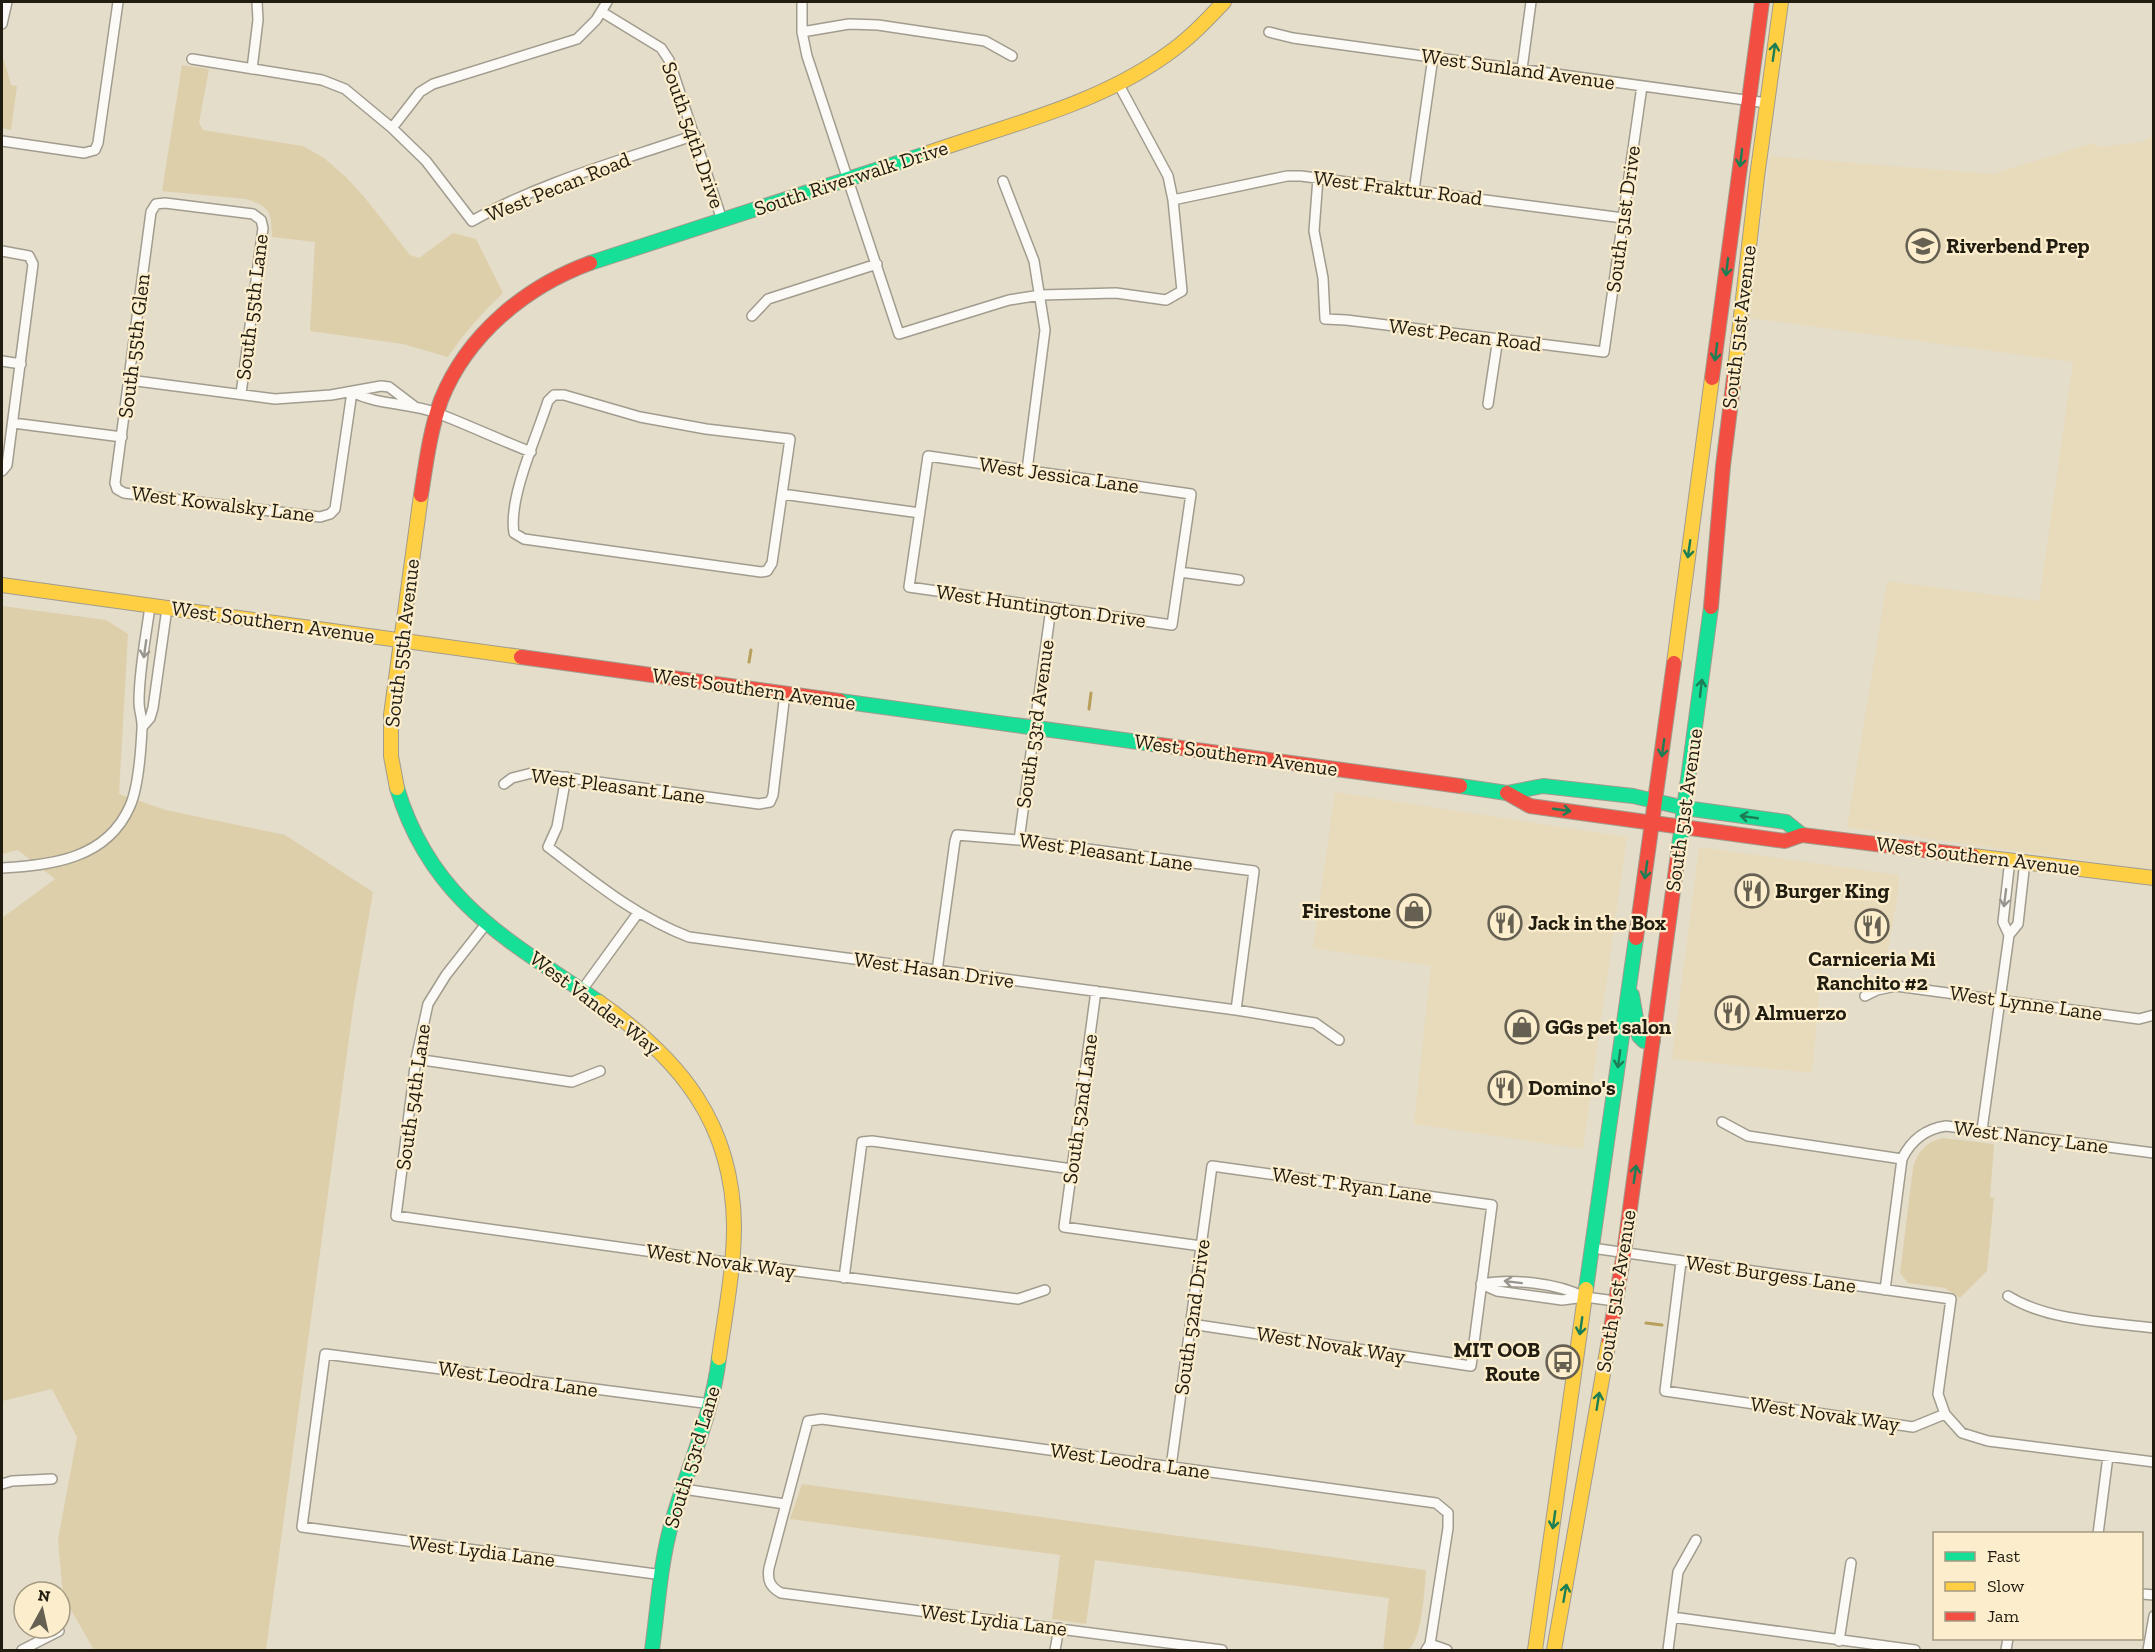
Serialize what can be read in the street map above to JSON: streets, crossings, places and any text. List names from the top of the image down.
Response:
{
  "streets": {
    "main road": [
      "South Riverwalk Drive",
      "South 51st Avenue",
      "West Southern Avenue",
      "South 55th Avenue",
      "West Vander Way",
      "South 53rd Lane"
    ],
    "street": [
      "West Sunland Avenue",
      "South 54th Drive",
      "West Pecan Road",
      "West Fraktur Road",
      "South 51st Drive",
      "South 55th Lane",
      "South 55th Glen",
      "West Jessica Lane",
      "West Kowalsky Lane",
      "West Huntington Drive",
      "South 53rd Avenue",
      "West Pleasant Lane",
      "West Hasan Drive",
      "West Lynne Lane",
      "South 54th Lane",
      "South 52nd Lane",
      "West Nancy Lane",
      "West T Ryan Lane",
      "West Novak Way",
      "West Burgess Lane",
      "South 52nd Drive",
      "West Leodra Lane",
      "West Lydia Lane"
    ]
  },
  "crossings": [
    ["West Sunland Avenue", "South 51st Drive"],
    ["West Sunland Avenue", "South 51st Avenue"],
    ["South 54th Drive", "South Riverwalk Drive"],
    ["South 54th Drive", "West Pecan Road"],
    ["South Riverwalk Drive", "South 55th Avenue"],
    ["West Pecan Road", "West Fraktur Road"],
    ["West Pecan Road", "South 51st Drive"],
    ["West Fraktur Road", "South 51st Drive"],
    ["South 55th Lane", "South 55th Glen"],
    ["South 51st Avenue", "West Southern Avenue"],
    ["South 51st Avenue", "West Burgess Lane"],
    ["South 55th Glen", "West Kowalsky Lane"],
    ["West Jessica Lane", "West Huntington Drive"],
    ["West Huntington Drive", "South 53rd Avenue"],
    ["West Southern Avenue", "South 55th Avenue"],
    ["West Southern Avenue", "South 53rd Avenue"],
    ["West Southern Avenue", "West Pleasant Lane"],
    ["South 55th Avenue", "West Vander Way"],
    ["South 55th Avenue", "South 54th Lane"],
    ["South 53rd Avenue", "West Pleasant Lane"],
    ["West Pleasant Lane", "West Hasan Drive"],
    ["West Hasan Drive", "South 52nd Lane"],
    ["West Vander Way", "South 54th Lane"],
    ["West Vander Way", "West Novak Way"],
    ["West Vander Way", "South 53rd Lane"],
    ["South 54th Lane", "West Novak Way"],
    ["South 52nd Lane", "South 52nd Drive"],
    ["West T Ryan Lane", "West Novak Way"],
    ["West T Ryan Lane", "South 52nd Drive"],
    ["West Novak Way", "West Burgess Lane"],
    ["West Novak Way", "South 52nd Drive"],
    ["West Novak Way", "South 53rd Lane"],
    ["South 52nd Drive", "West Leodra Lane"],
    ["West Leodra Lane", "South 53rd Lane"],
    ["West Leodra Lane", "West Lydia Lane"],
    ["South 53rd Lane", "West Lydia Lane"]
  ],
  "places": {
    "school or university": ["Riverbend Prep"],
    "restaurant": [
      "Burger King",
      "Jack in the Box",
      "Carniceria Mi Ranchito #2",
      "Almuerzo",
      "Domino's"
    ],
    "shop": ["Firestone", "GGs pet salon"],
    "bus stop": ["MIT OOB Route"]
  },
  "legend": ["Fast", "Slow", "Jam"],
  "north": "top"
}
